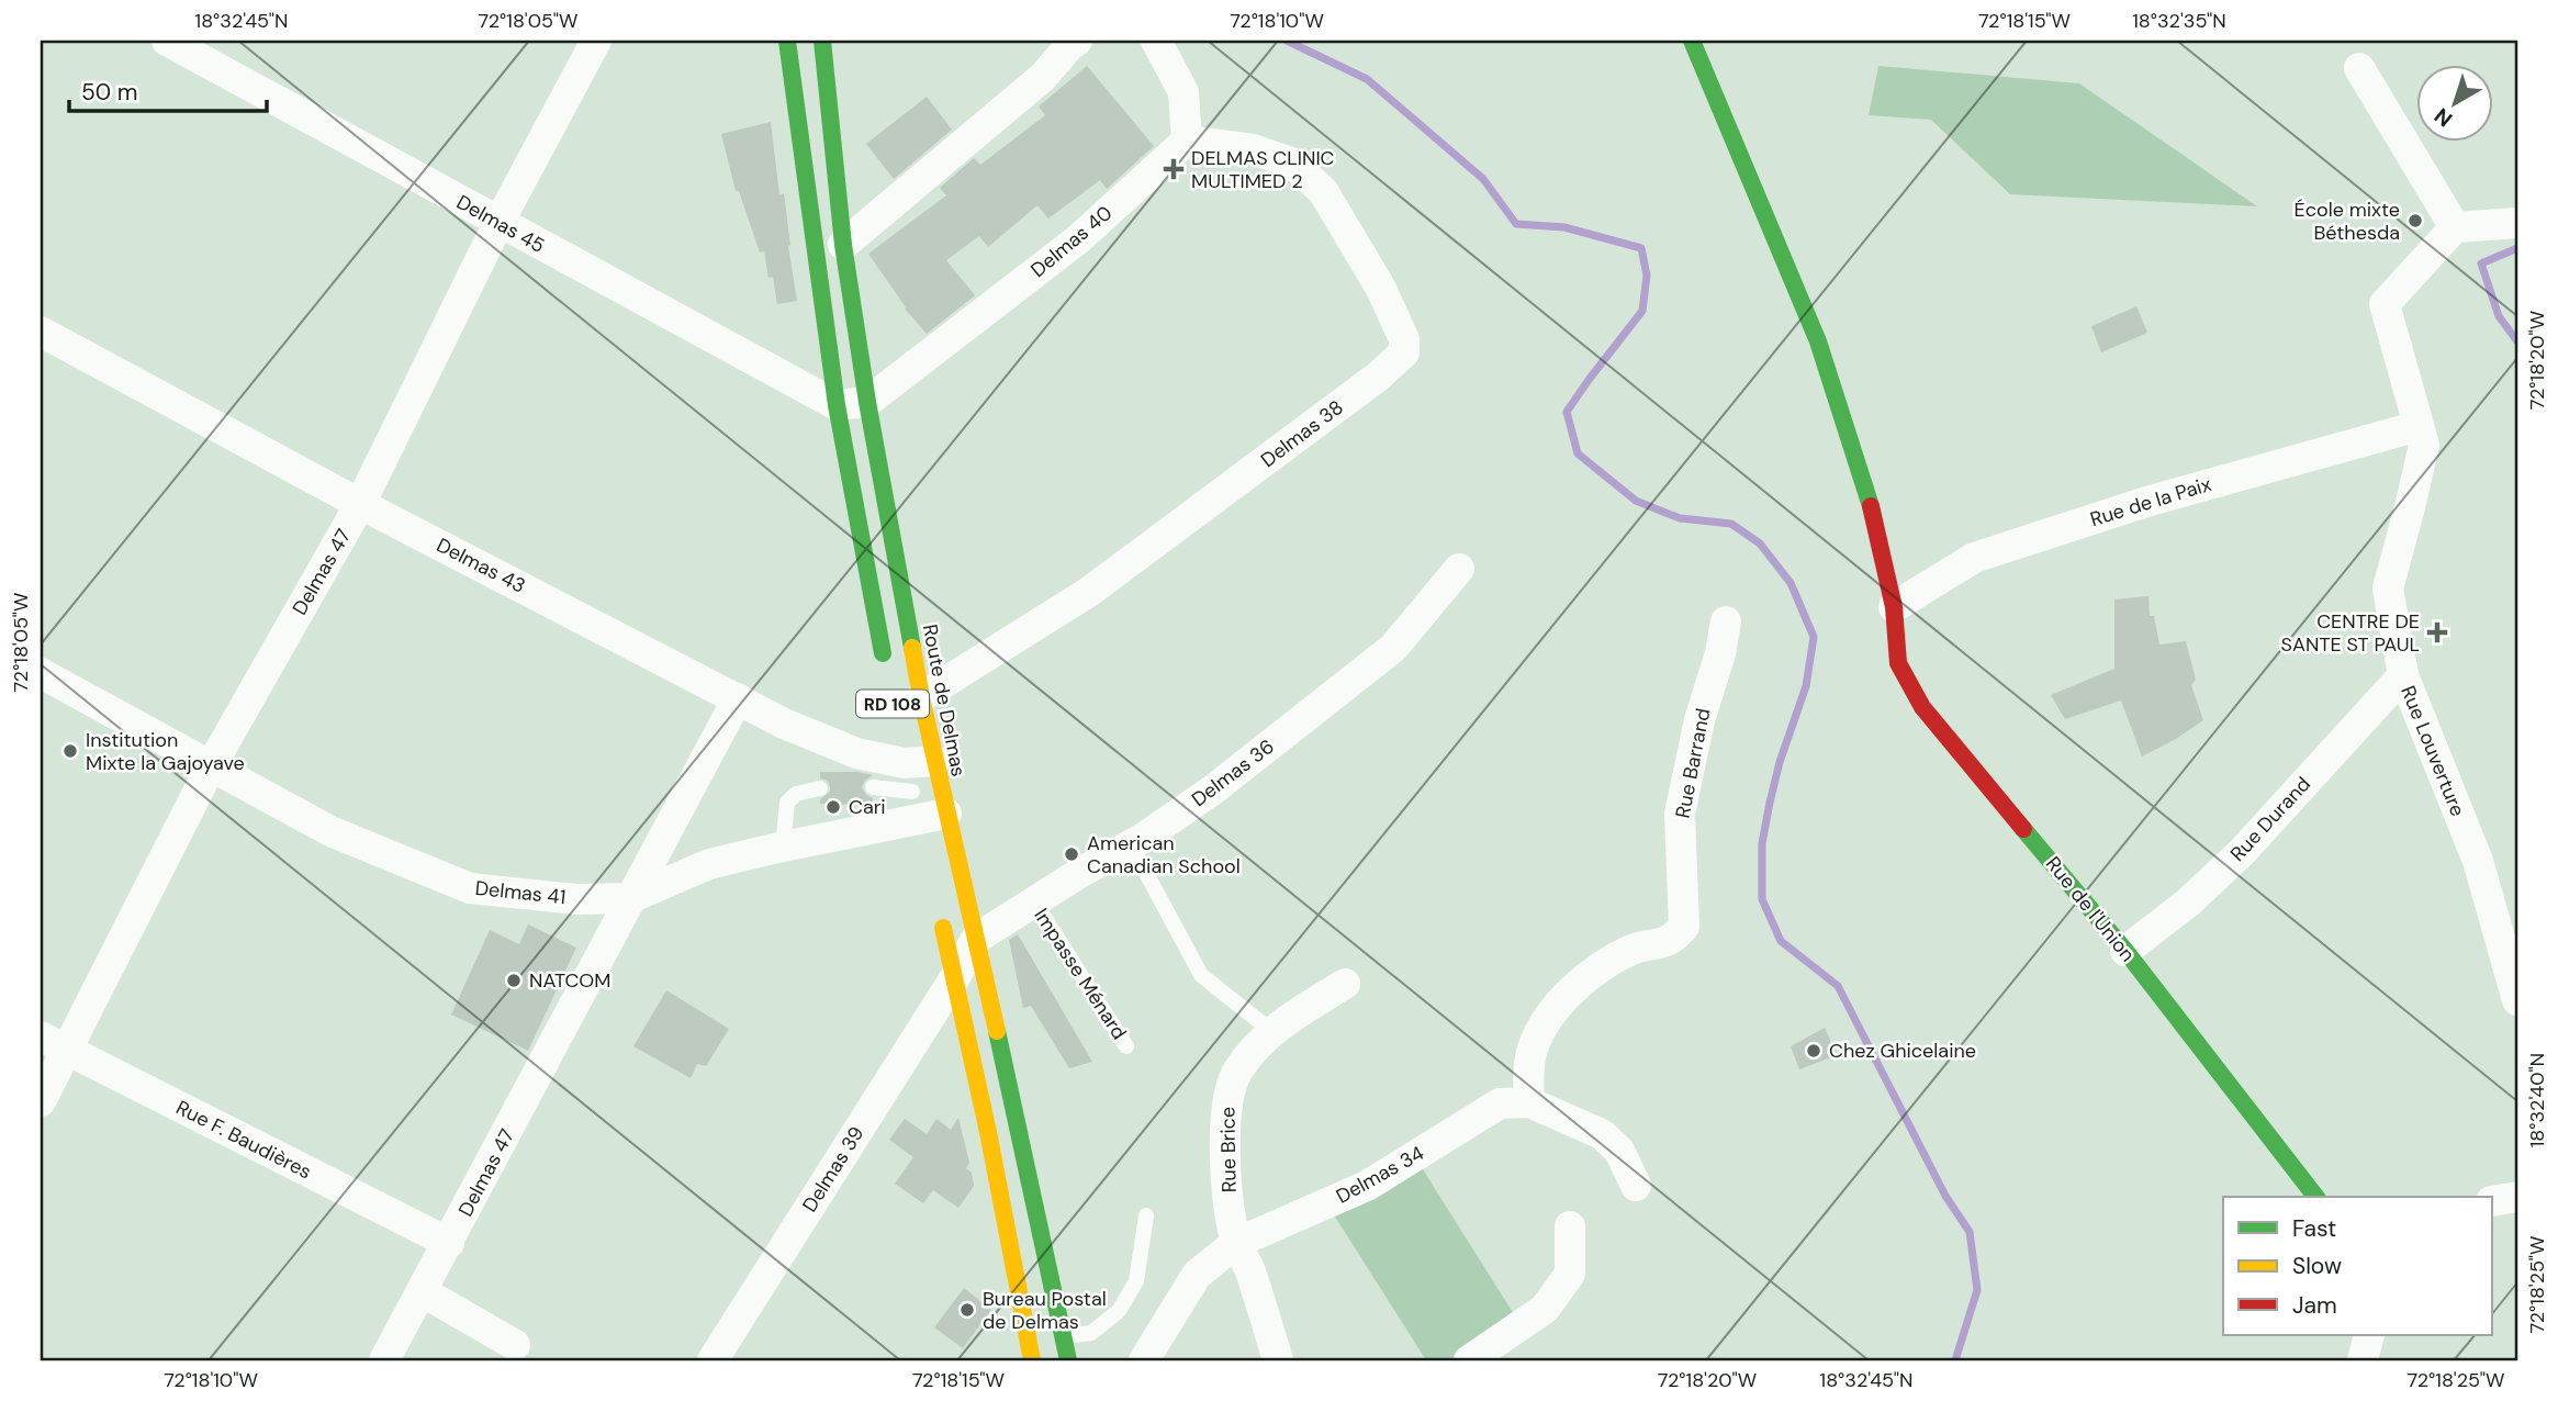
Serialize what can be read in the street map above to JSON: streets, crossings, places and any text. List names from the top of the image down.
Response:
{
  "streets": {
    "main road": ["Route de Delmas", "RD 108", "Rue de l'Union"],
    "street": [
      "Delmas 45",
      "Delmas 40",
      "Delmas 38",
      "Rue de la Paix",
      "Delmas 43",
      "Delmas 47",
      "Rue Louverture",
      "Rue Barrand",
      "Delmas 36",
      "Rue Durand",
      "Delmas 41",
      "Rue F. Baudières",
      "Rue Brice",
      "Delmas 39",
      "Delmas 34"
    ],
    "lane": ["Impasse Ménard"]
  },
  "crossings": [
    ["Delmas 45", "Delmas 47"],
    ["Delmas 45", "RD 108"],
    ["Delmas 40", "Delmas 38"],
    ["Delmas 40", "Route de Delmas"],
    ["Delmas 38", "Route de Delmas"],
    ["Rue de la Paix", "Rue Louverture"],
    ["Rue de la Paix", "Rue de l'Union"],
    ["Delmas 43", "Delmas 47"],
    ["Delmas 43", "Route de Delmas"],
    ["Delmas 43", "Delmas 41"],
    ["Delmas 47", "Delmas 41"],
    ["Delmas 47", "Rue F. Baudières"],
    ["Route de Delmas", "Delmas 36"],
    ["Route de Delmas", "Delmas 41"],
    ["Route de Delmas", "Delmas 39"],
    ["Rue Louverture", "Rue Durand"],
    ["Rue Barrand", "Delmas 34"],
    ["Delmas 36", "Impasse Ménard"],
    ["Delmas 36", "Delmas 39"],
    ["Rue Durand", "Rue de l'Union"],
    ["Rue Brice", "Delmas 34"]
  ],
  "places": {
    "health": ["DELMAS CLINIC MULTIMED 2", "CENTRE DE SANTE ST PAUL"],
    "other": [
      "École mixte Béthesda",
      "Institution Mixte la Gajoyave",
      "Cari",
      "American Canadian School",
      "NATCOM",
      "Chez Ghicelaine",
      "Bureau Postal de Delmas"
    ]
  },
  "legend": ["Fast", "Slow", "Jam"],
  "scale_bar": "50 m",
  "north": "bottom left",
  "coordinates": [
    "18°32'45\"N",
    "72°18'05\"W",
    "72°18'10\"W",
    "72°18'15\"W",
    "18°32'35\"N",
    "72°18'20\"W",
    "18°32'40\"N",
    "72°18'25\"W"
  ]
}
